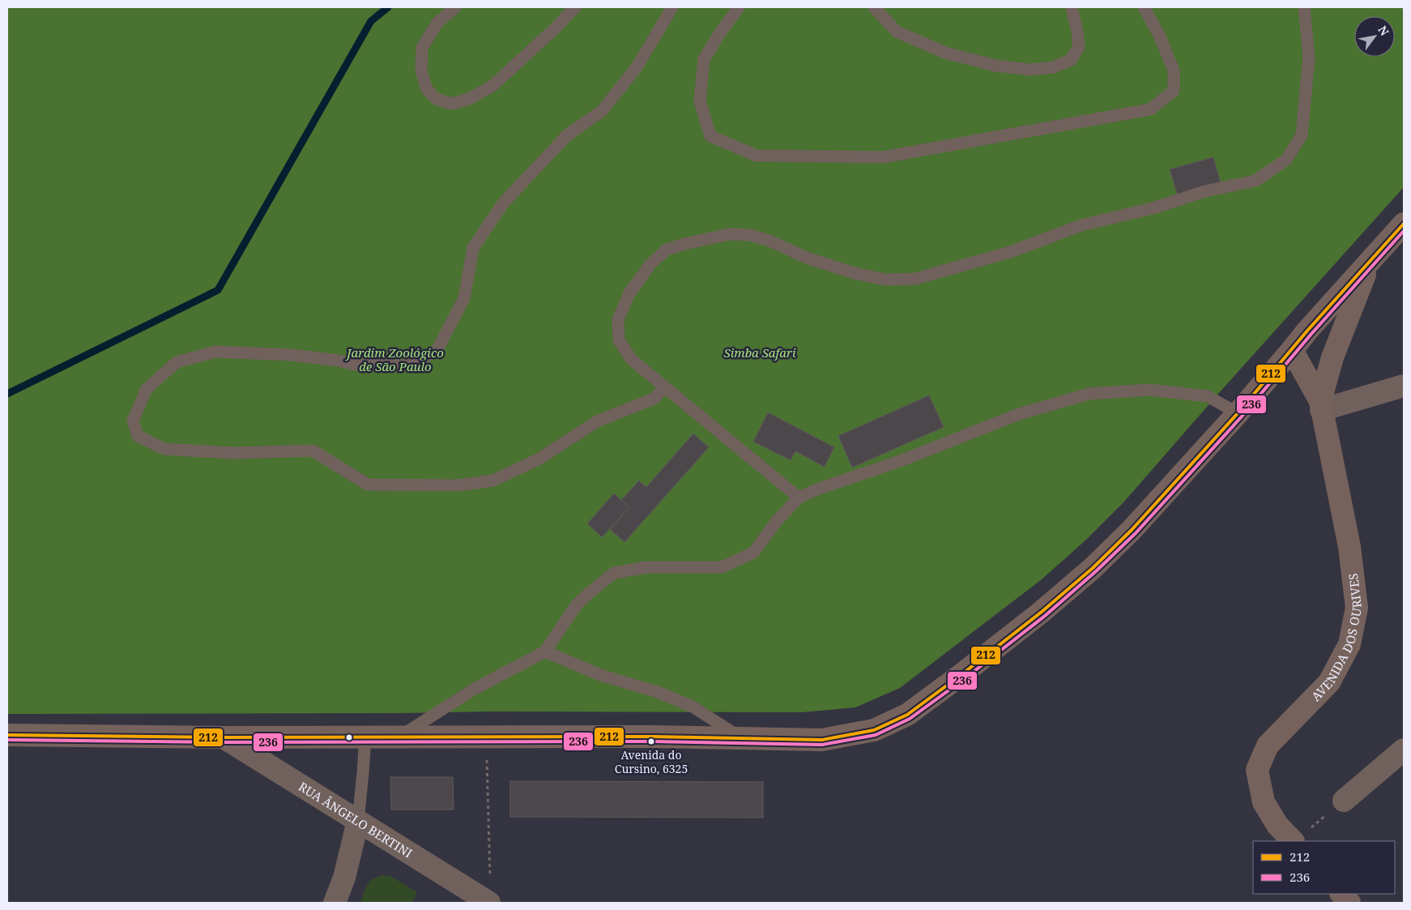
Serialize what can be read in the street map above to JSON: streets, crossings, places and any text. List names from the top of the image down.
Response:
{
  "streets": {
    "main road": ["AVENIDA DOS OURIVES"],
    "street": ["RUA ÂNGELO BERTINI"]
  },
  "parks": ["Jardim Zoológico de São Paulo", "Simba Safari"],
  "places": ["Avenida do Cursino, 6325"],
  "lines": ["transit line 212", "transit line 236"],
  "legend": ["212", "236"],
  "north": "top right"
}
